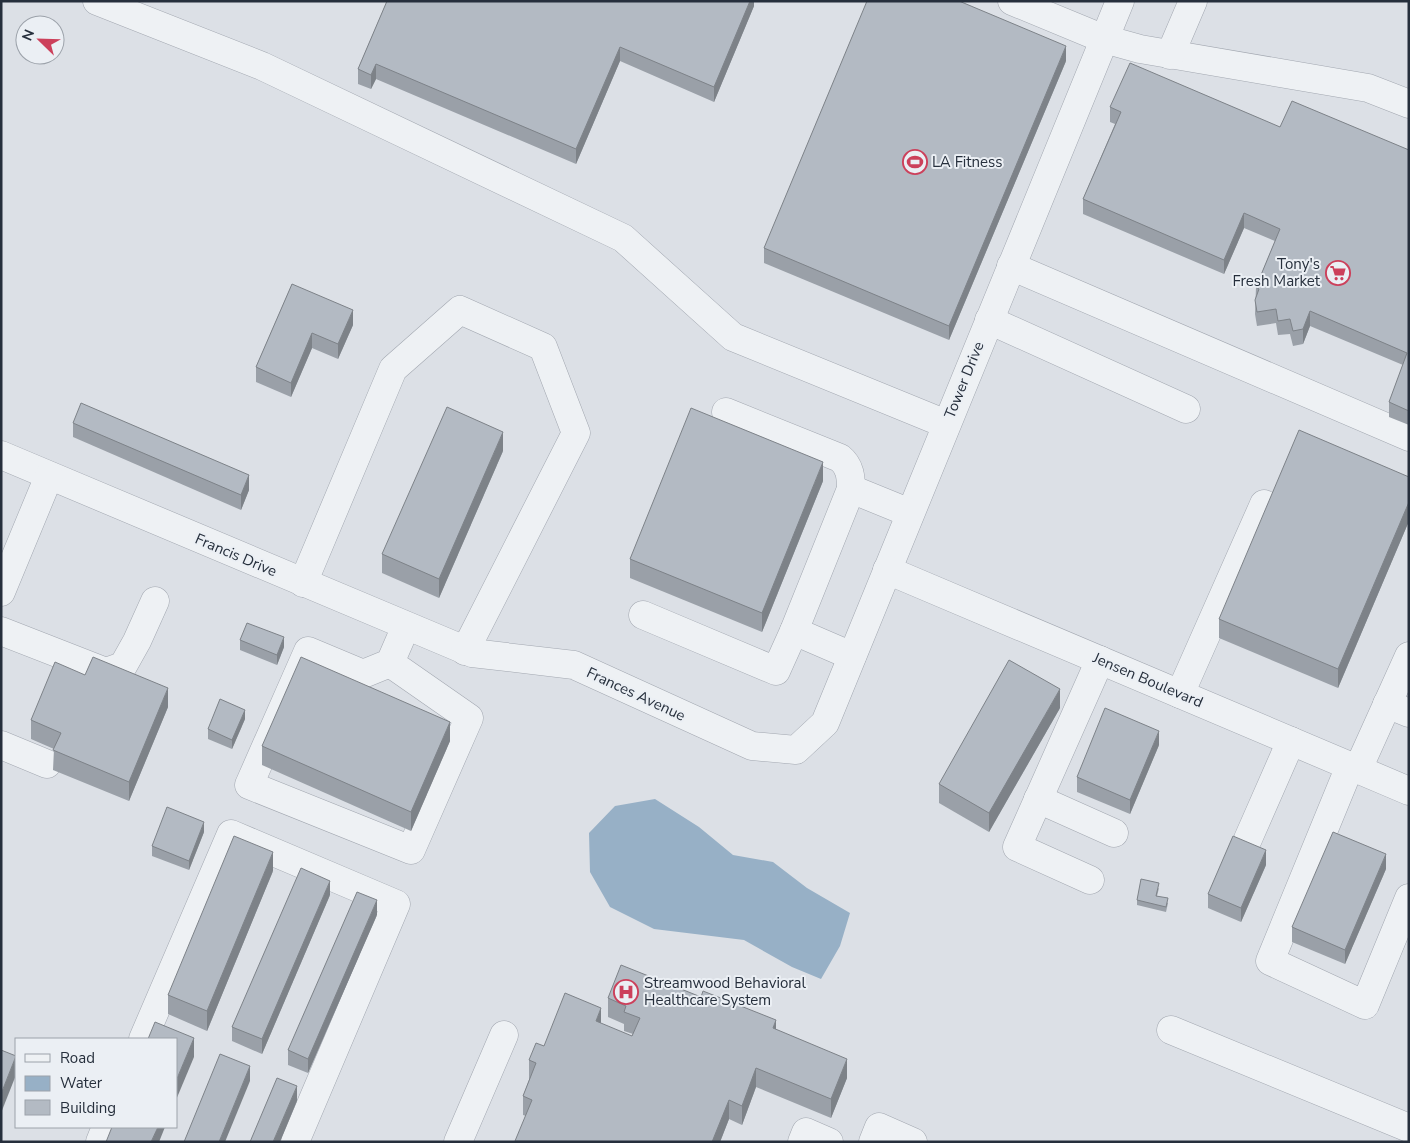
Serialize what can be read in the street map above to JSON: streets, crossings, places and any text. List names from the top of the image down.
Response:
{
  "streets": {
    "street": [
      "Tower Drive",
      "Francis Drive",
      "Jensen Boulevard",
      "Frances Avenue"
    ]
  },
  "crossings": [
    ["Tower Drive", "Jensen Boulevard"],
    ["Tower Drive", "Frances Avenue"],
    ["Francis Drive", "Frances Avenue"]
  ],
  "places": {
    "sports": ["LA Fitness"],
    "supermarket": ["Tony's Fresh Market"],
    "hospital": ["Streamwood Behavioral Healthcare System"]
  },
  "legend": ["Road", "Water", "Building"],
  "north": "top left"
}
